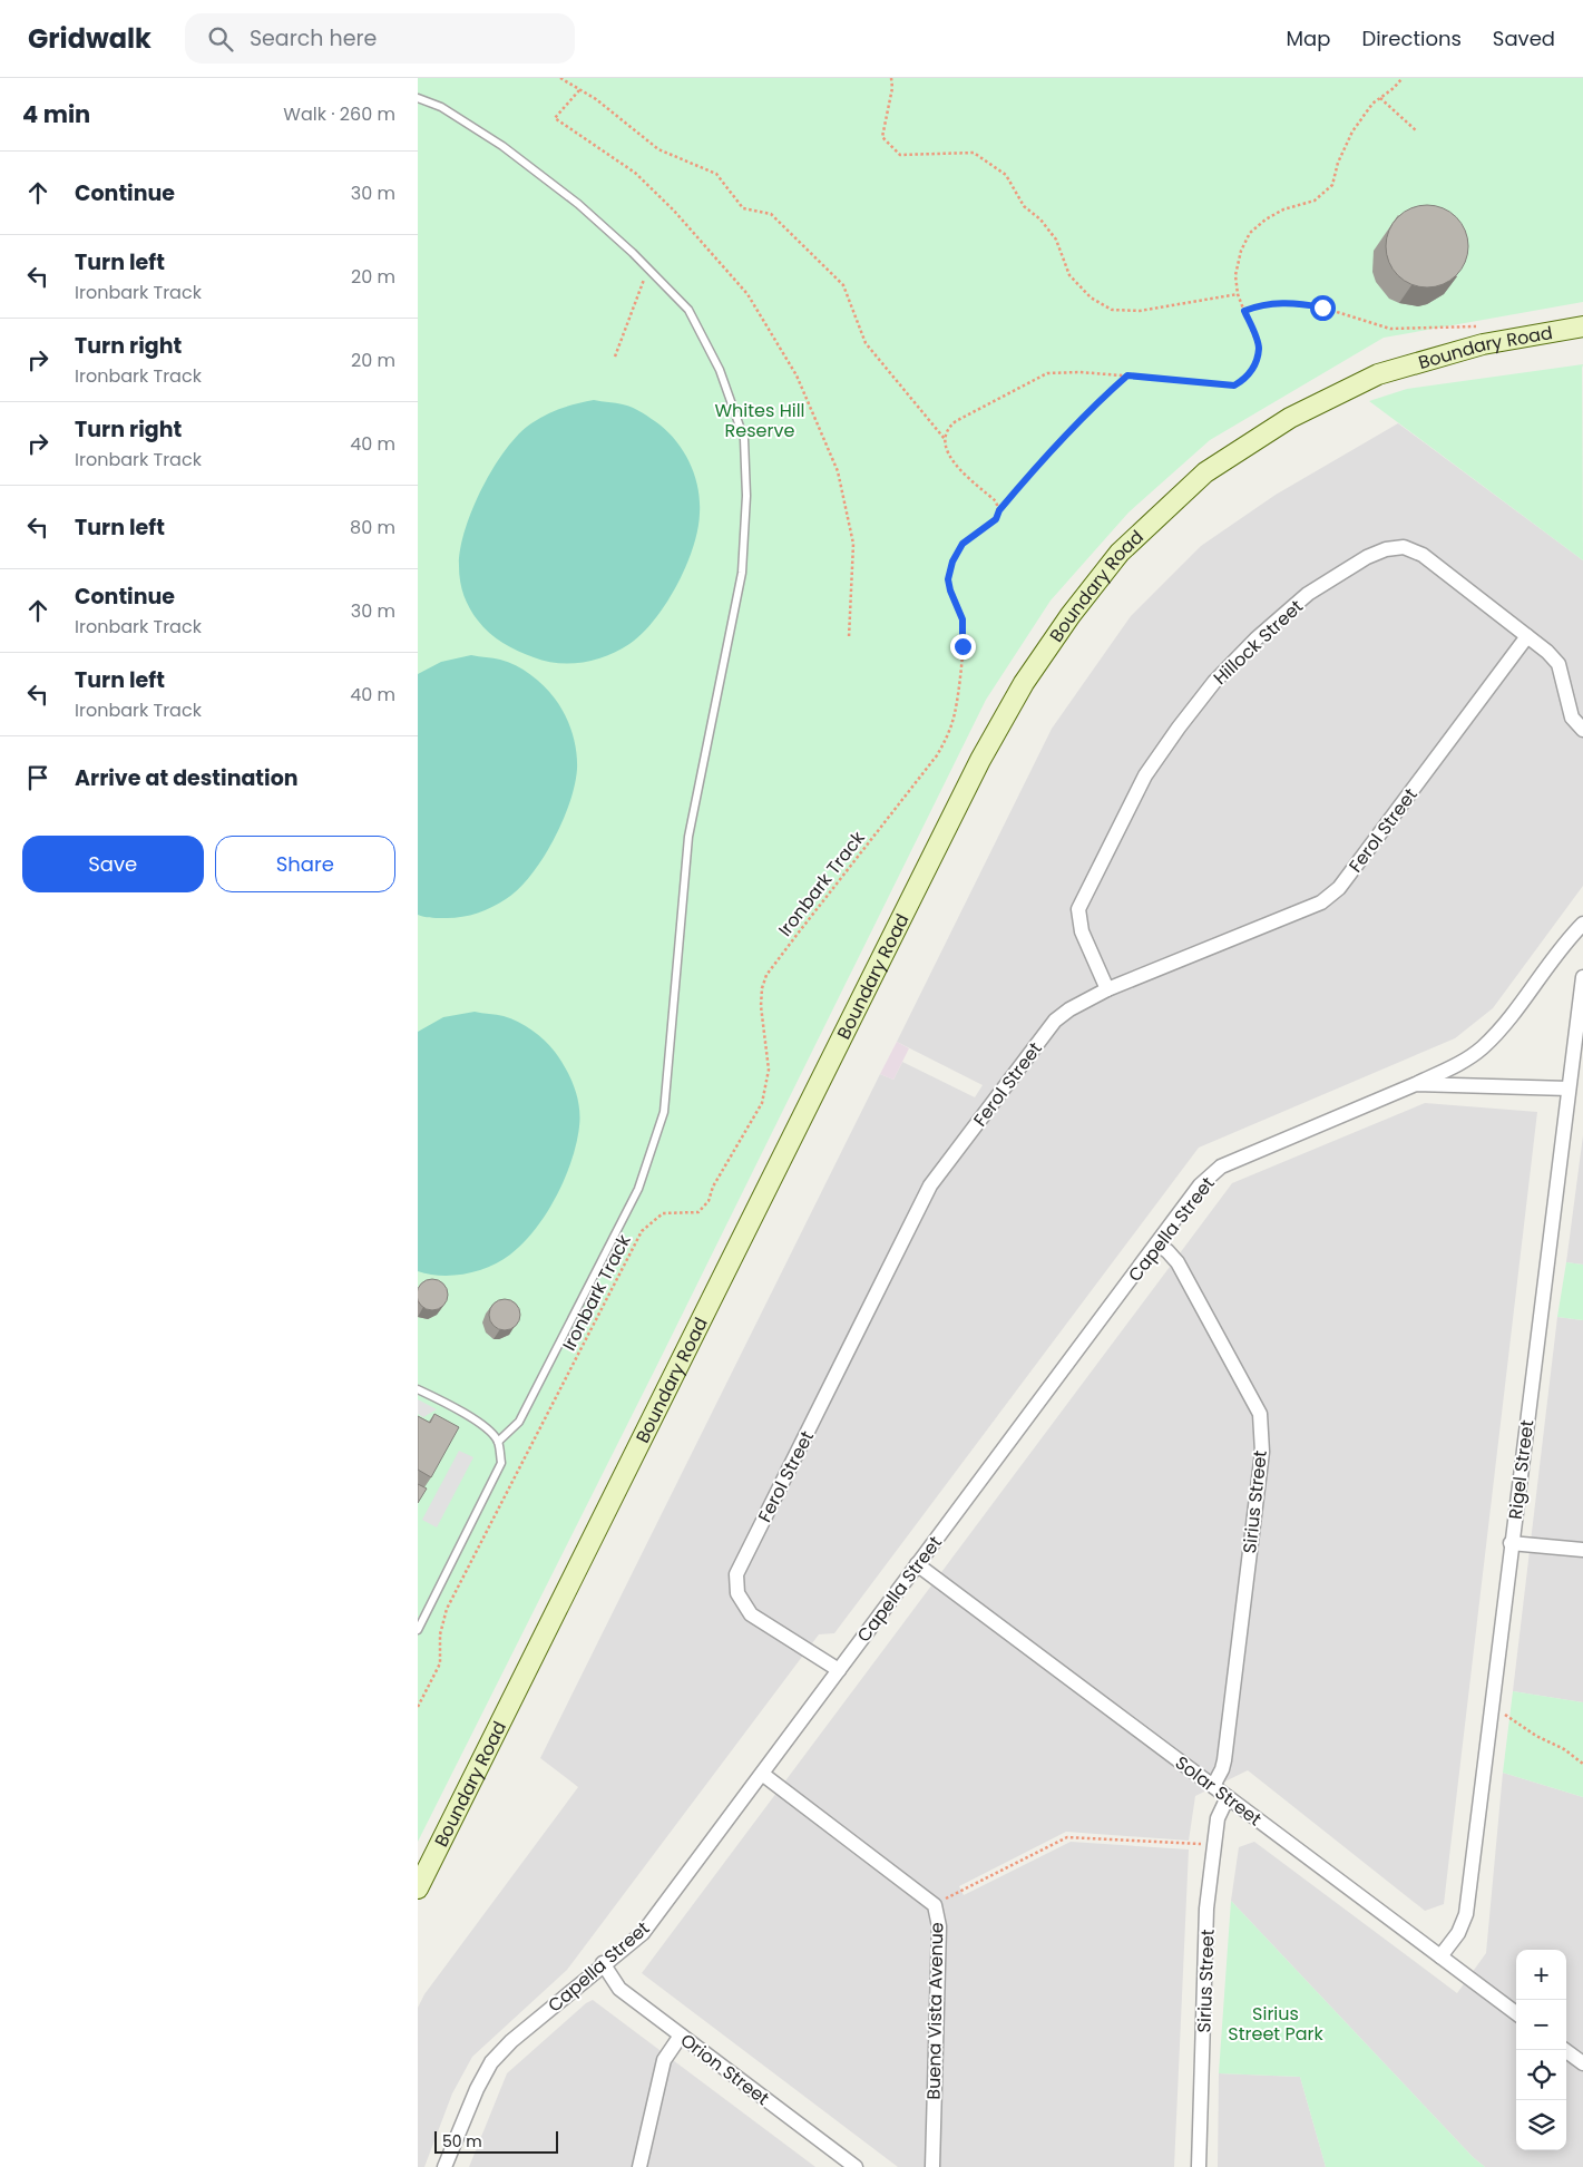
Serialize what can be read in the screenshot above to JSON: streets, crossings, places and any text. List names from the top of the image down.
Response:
{
  "streets": {
    "main road": ["Boundary Road"],
    "street": [
      "Hillock Street",
      "Ferol Street",
      "Capella Street",
      "Rigel Street",
      "Sirius Street",
      "Solar Street",
      "Buena Vista Avenue",
      "Orion Street"
    ],
    "path": ["Ironbark Track"]
  },
  "crossings": [
    ["Hillock Street", "Ferol Street"],
    ["Ferol Street", "Capella Street"],
    ["Capella Street", "Rigel Street"],
    ["Capella Street", "Sirius Street"],
    ["Capella Street", "Solar Street"],
    ["Capella Street", "Buena Vista Avenue"],
    ["Capella Street", "Orion Street"],
    ["Rigel Street", "Solar Street"],
    ["Sirius Street", "Solar Street"]
  ],
  "parks": ["Whites Hill Reserve", "Sirius Street Park"],
  "scale_bar": "50 m",
  "page": {
    "header": "Gridwalk",
    "search": "Search here",
    "nav": ["Map", "Directions", "Saved"],
    "heading": ["4 min", "Walk · 260 m"],
    "list": [
      ["Continue", "30 m"],
      ["Turn left", "Ironbark Track", "20 m"],
      ["Turn right", "Ironbark Track", "20 m"],
      ["Turn right", "Ironbark Track", "40 m"],
      ["Turn left", "80 m"],
      ["Continue", "Ironbark Track", "30 m"],
      ["Turn left", "Ironbark Track", "40 m"],
      "Arrive at destination"
    ],
    "buttons": ["Save", "Share"],
    "map_buttons": ["+", "−"],
    "scale": "50 m"
  }
}
